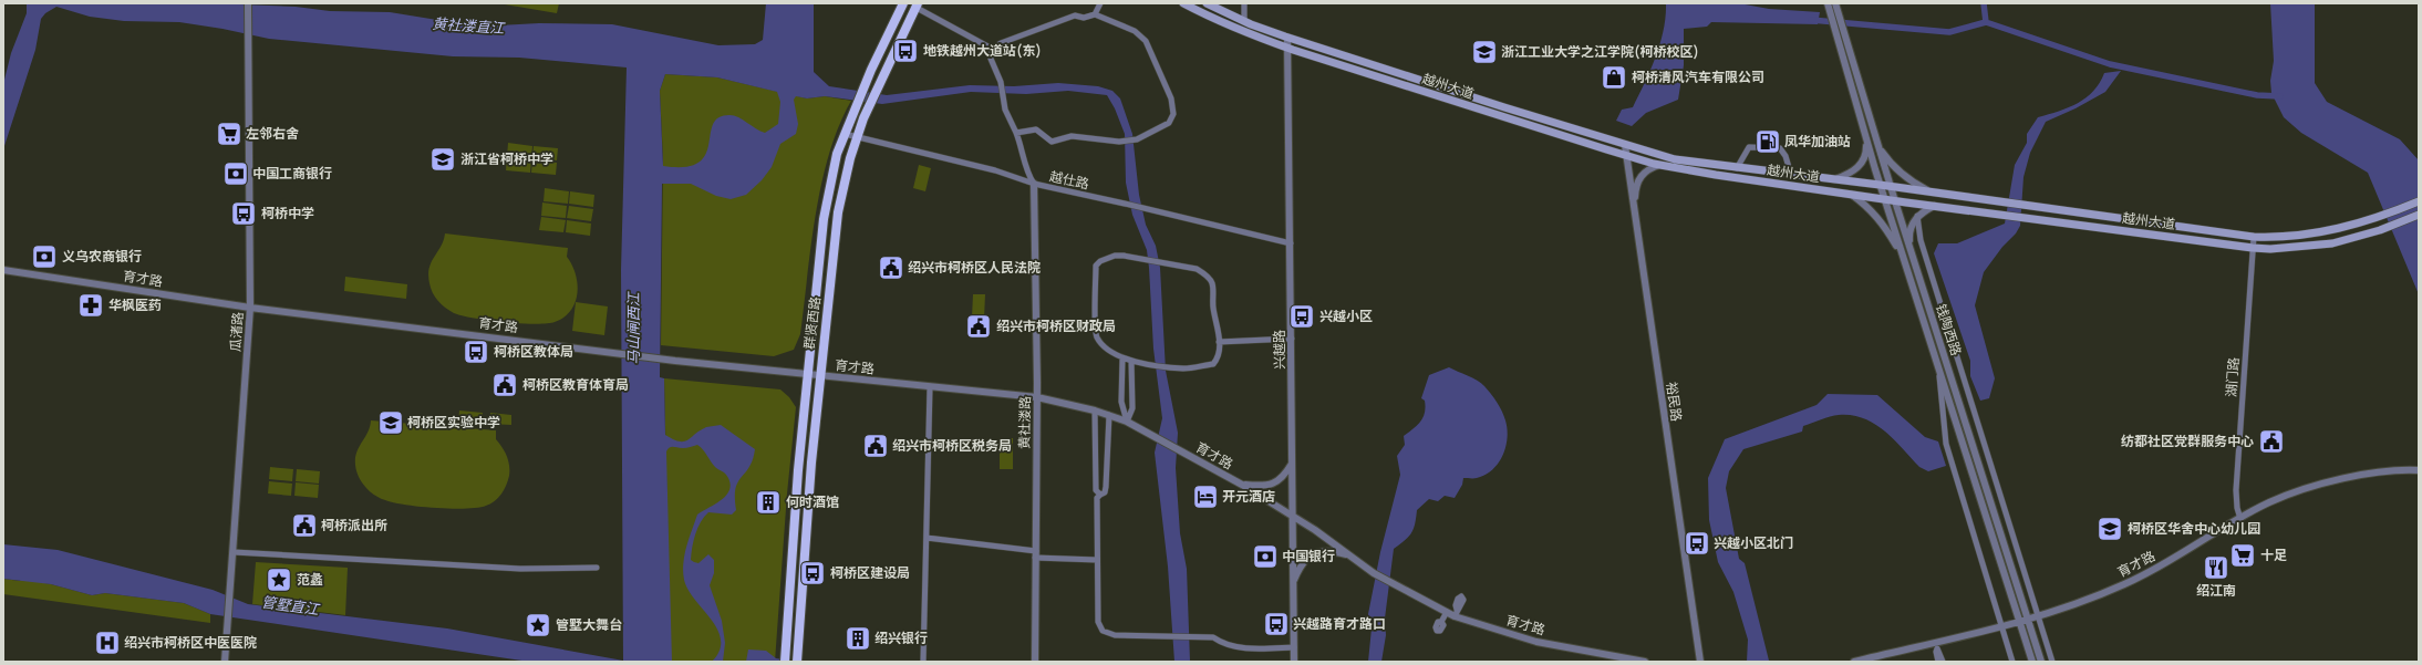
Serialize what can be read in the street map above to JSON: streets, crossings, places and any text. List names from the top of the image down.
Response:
{
  "streets": {
    "main road": ["越州大道", "群贤西路"],
    "street": [
      "越仕路",
      "育才路",
      "钱陶西路",
      "瓜渚路",
      "兴越路",
      "湖门路",
      "裕民路",
      "黄社溇路"
    ]
  },
  "crossings": [
    ["越州大道", "钱陶西路"],
    ["越州大道", "兴越路"],
    ["越州大道", "湖门路"],
    ["越州大道", "裕民路"],
    ["越仕路", "群贤西路"],
    ["越仕路", "兴越路"],
    ["越仕路", "黄社溇路"],
    ["育才路", "群贤西路"],
    ["育才路", "钱陶西路"],
    ["育才路", "瓜渚路"],
    ["育才路", "兴越路"],
    ["育才路", "湖门路"],
    ["育才路", "黄社溇路"]
  ],
  "water": ["黄社溇直江", "马山闸西江", "管墅直江"],
  "places": {
    "bus stop": [
      "地铁越州大道站(东)",
      "柯桥中学",
      "兴越小区",
      "柯桥区教体局",
      "兴越小区北门",
      "柯桥区建设局",
      "兴越路育才路口"
    ],
    "school or university": [
      "浙江工业大学之江学院(柯桥校区)",
      "浙江省柯桥中学",
      "柯桥区实验中学",
      "柯桥区华舍中心幼儿园"
    ],
    "shop": ["柯桥清风汽车有限公司"],
    "supermarket": ["左邻右舍", "十足"],
    "fuel station": ["凤华加油站"],
    "bank": ["中国工商银行", "义乌农商银行", "中国银行"],
    "public building": [
      "绍兴市柯桥区人民法院",
      "绍兴市柯桥区财政局",
      "柯桥区教育体育局",
      "纺都社区党群服务中心",
      "绍兴市柯桥区税务局",
      "柯桥派出所"
    ],
    "pharmacy": ["华枫医药"],
    "hotel": ["开元酒店"],
    "building": ["何时酒馆", "绍兴银行"],
    "restaurant": ["绍江南"],
    "place": ["范蠡", "管墅大舞台"],
    "hospital": ["绍兴市柯桥区中医医院"]
  }
}
